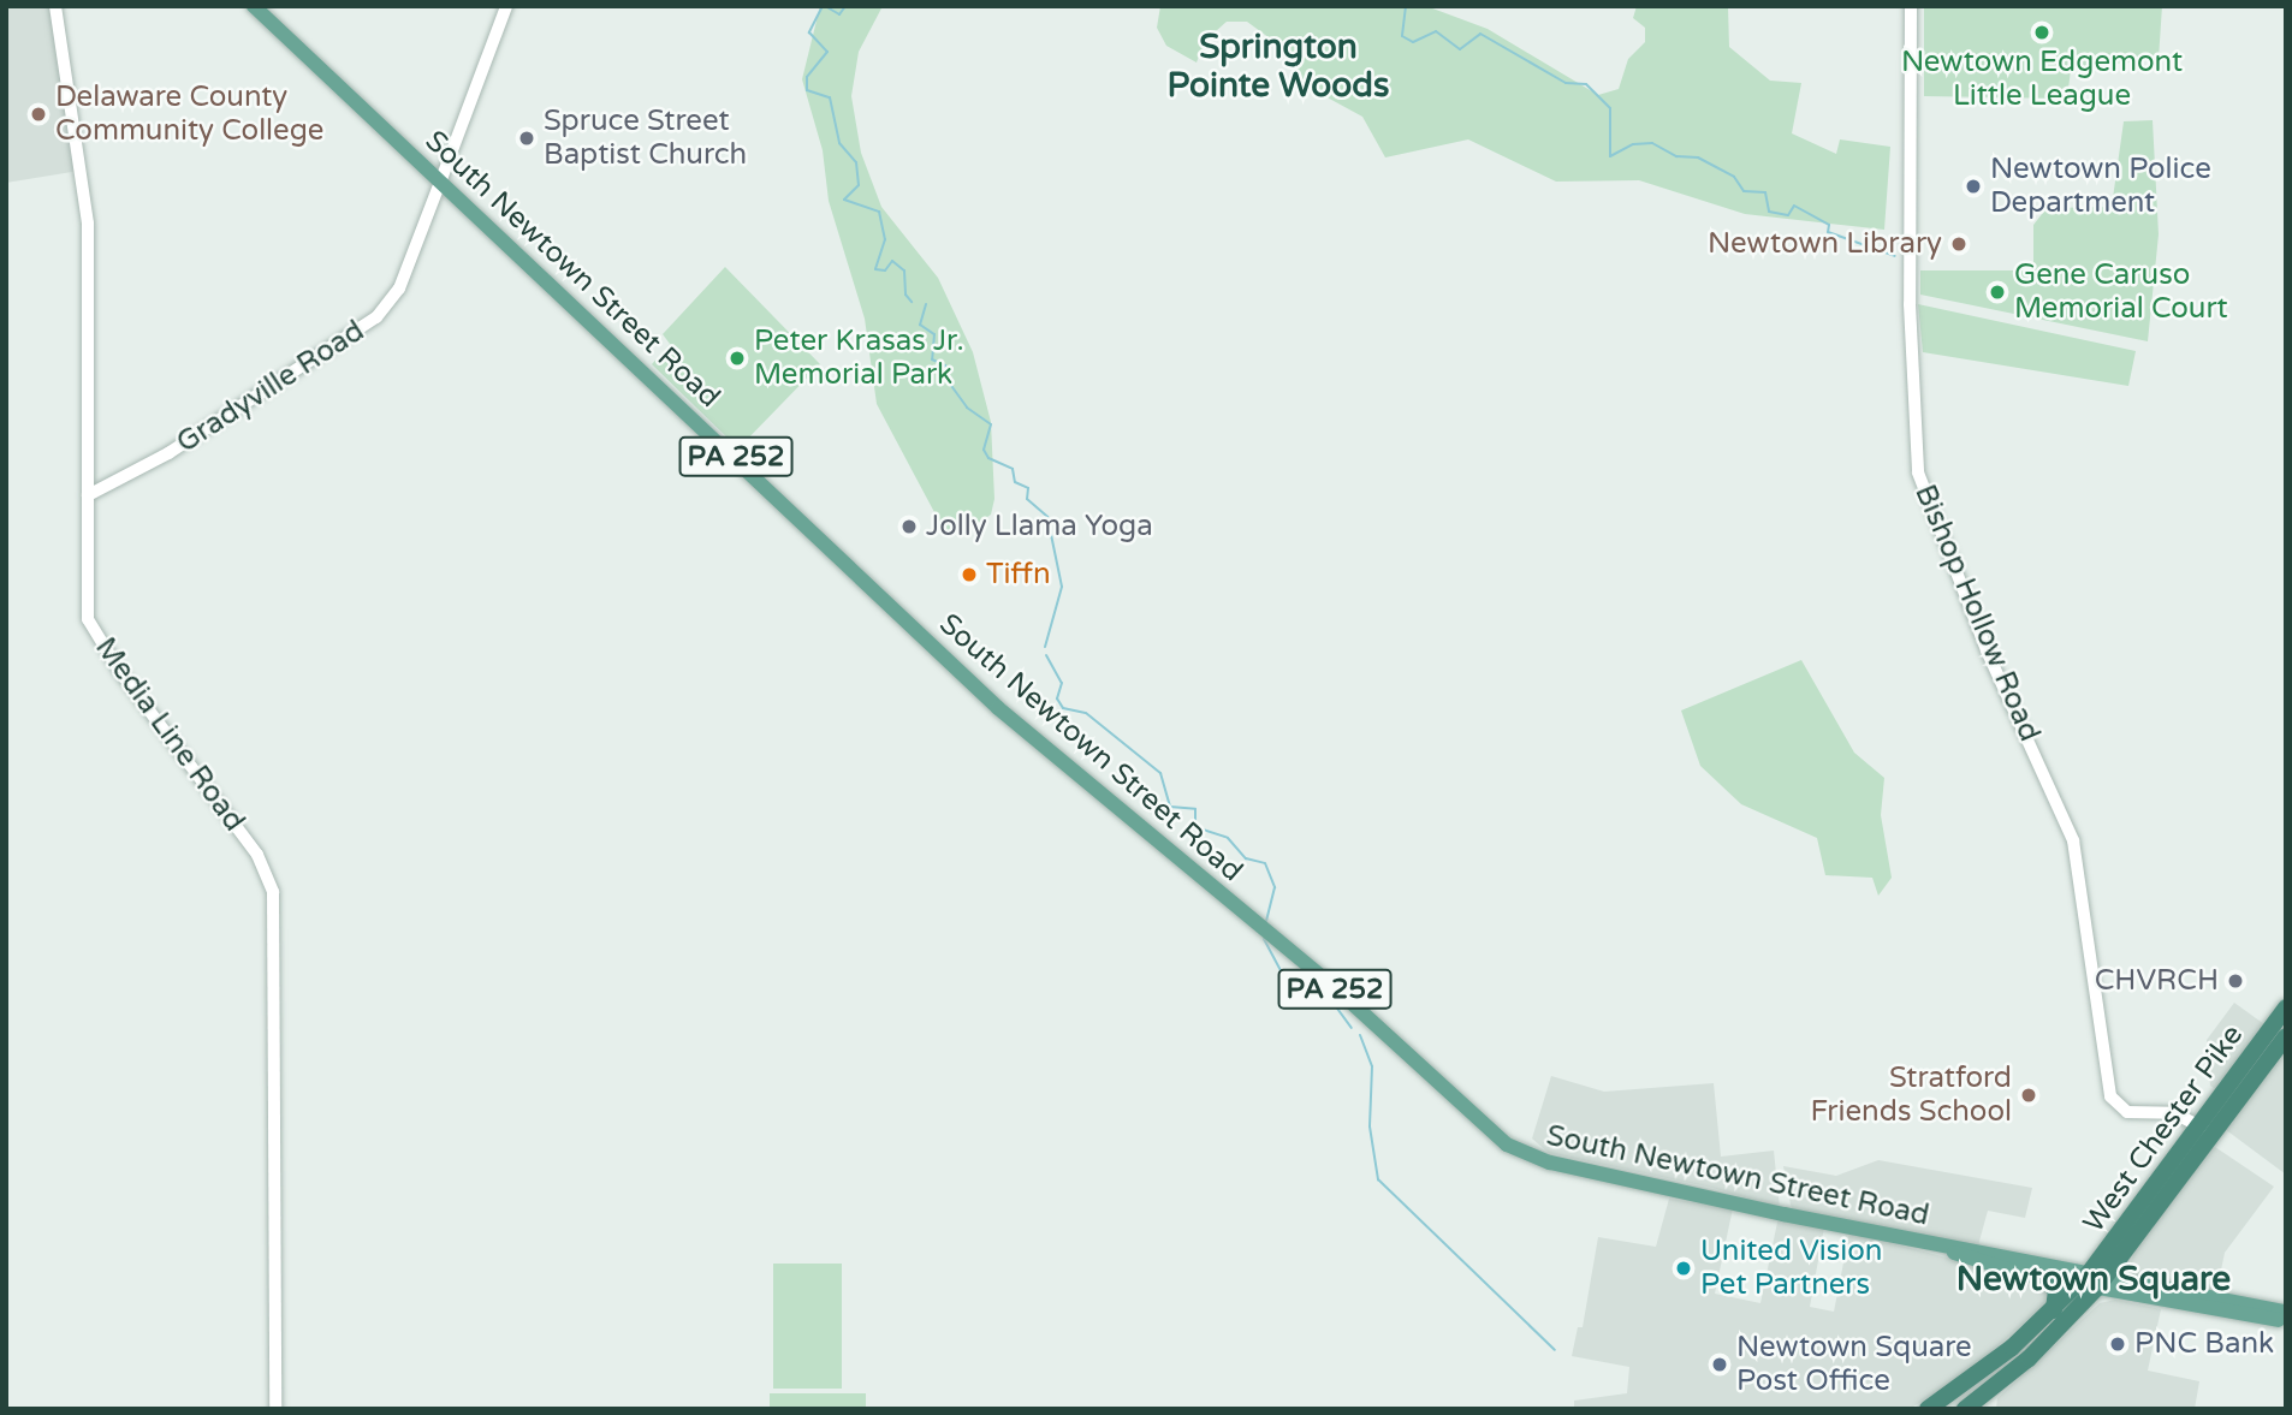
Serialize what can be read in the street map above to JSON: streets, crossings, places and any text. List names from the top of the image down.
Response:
{
  "streets": {
    "highway": ["West Chester Pike"],
    "main road": [
      "South Newtown Street Road",
      "Gradyville Road",
      "PA 252",
      "Media Line Road"
    ],
    "street": ["Bishop Hollow Road"]
  },
  "crossings": [
    ["South Newtown Street Road", "Gradyville Road"],
    ["South Newtown Street Road", "PA 252"],
    ["Gradyville Road", "Media Line Road"],
    ["PA 252", "West Chester Pike"],
    ["Bishop Hollow Road", "West Chester Pike"]
  ],
  "districts": ["Springton Pointe Woods", "Newtown Square"],
  "places": [
    "Newtown Edgemont Little League",
    "Delaware County Community College",
    "Spruce Street Baptist Church",
    "Newtown Police Department",
    "Newtown Library",
    "Gene Caruso Memorial Court",
    "Peter Krasas Jr. Memorial Park",
    "Jolly Llama Yoga",
    "Tiffn",
    "CHVRCH",
    "Stratford Friends School",
    "United Vision Pet Partners",
    "PNC Bank",
    "Newtown Square Post Office"
  ]
}
